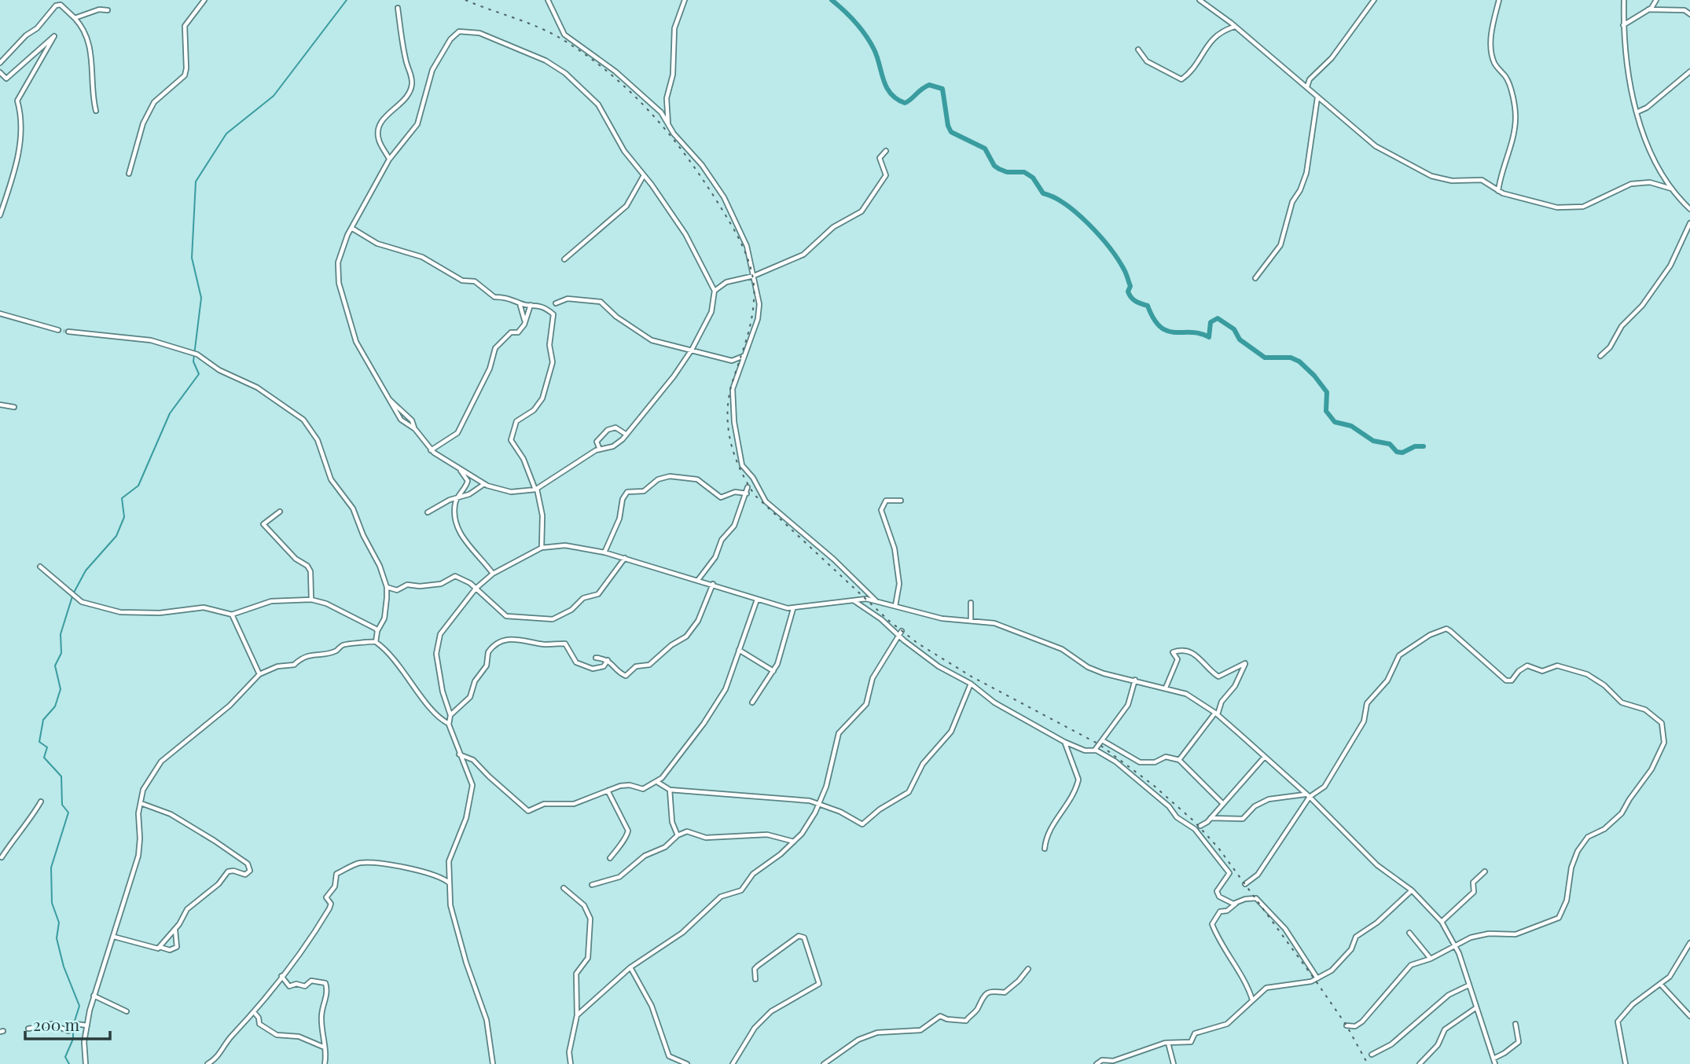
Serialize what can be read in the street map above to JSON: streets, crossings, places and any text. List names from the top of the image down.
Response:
{
  "scale_bar": "200 m"
}
